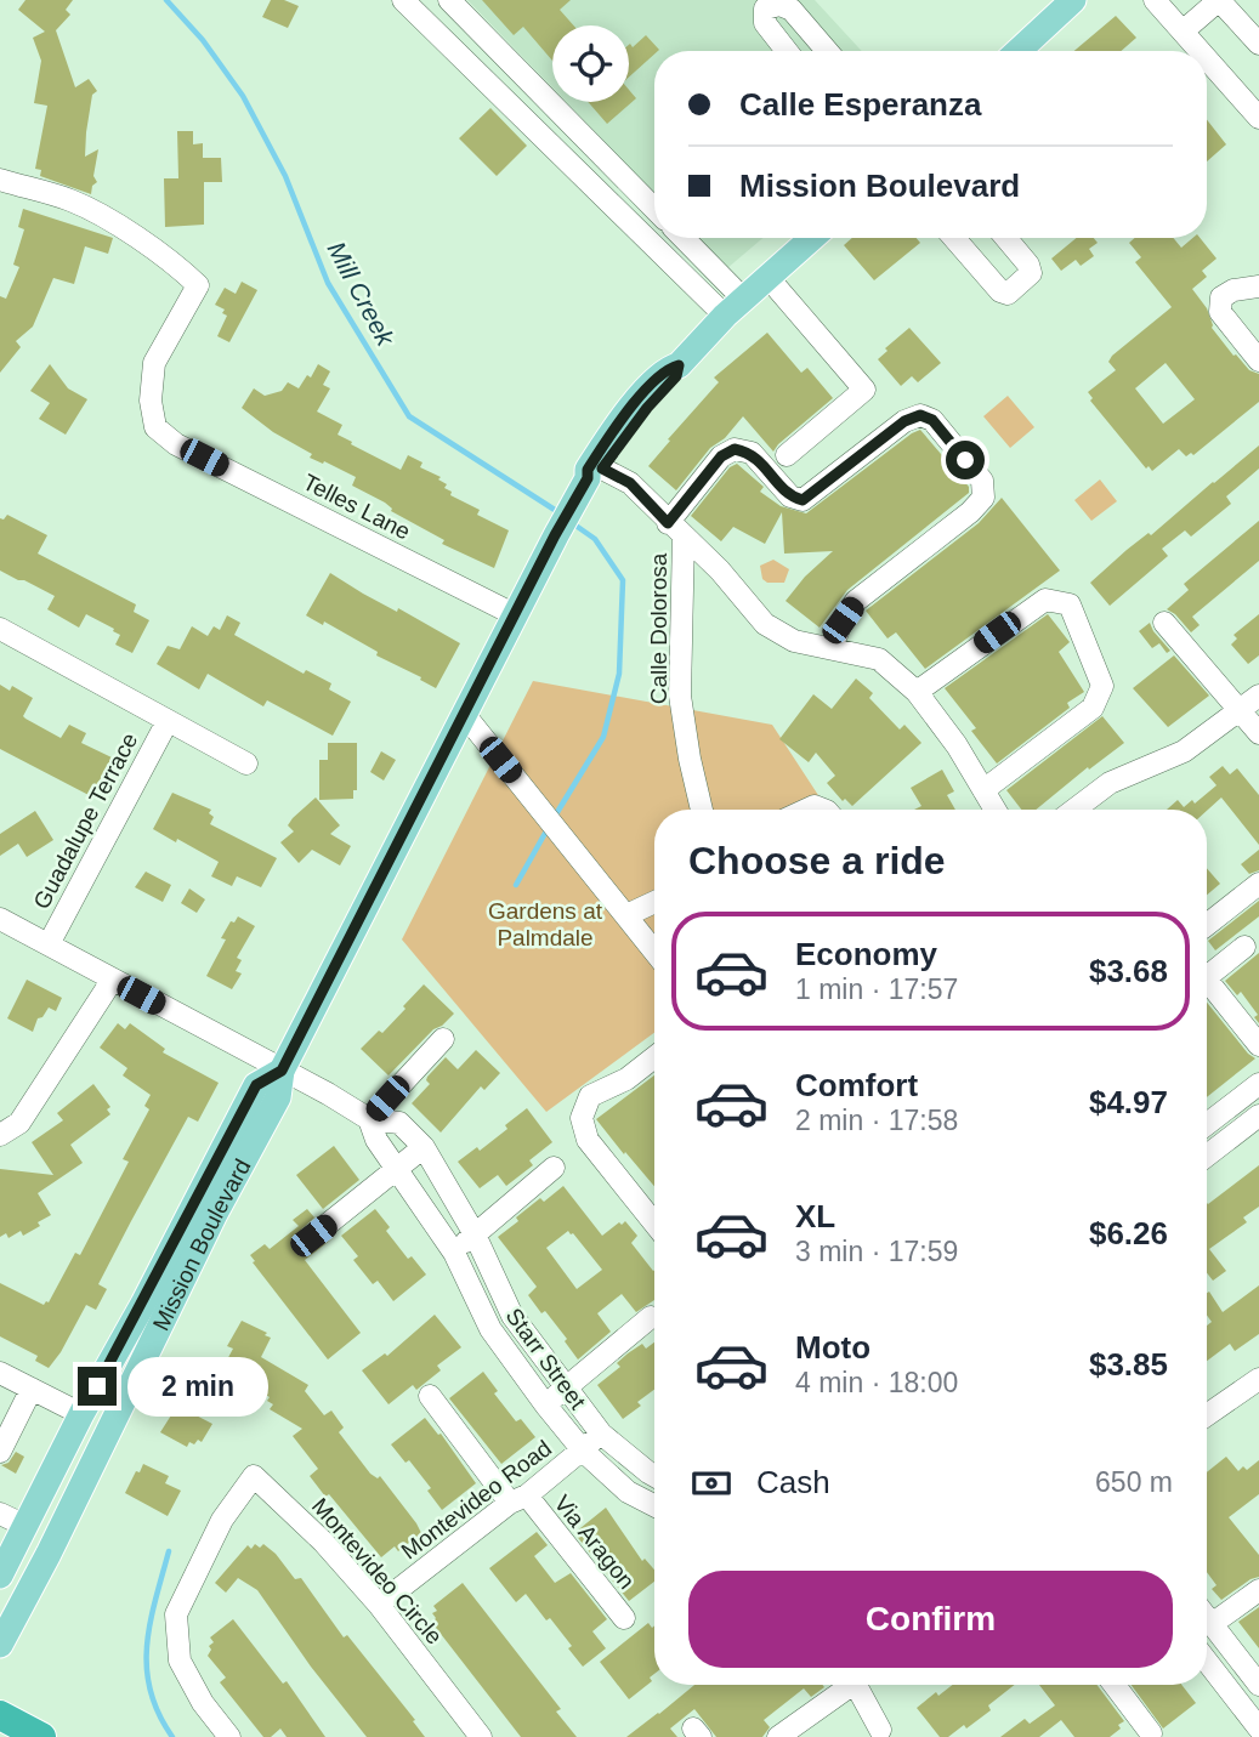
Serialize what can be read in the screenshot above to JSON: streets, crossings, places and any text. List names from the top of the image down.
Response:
{
  "streets": {
    "main road": ["Mission Boulevard"],
    "street": [
      "Telles Lane",
      "Calle Dolorosa",
      "Guadalupe Terrace",
      "Starr Street",
      "Montevideo Road",
      "Via Aragon",
      "Montevideo Circle"
    ]
  },
  "crossings": [
    ["Telles Lane", "Mission Boulevard"],
    ["Guadalupe Terrace", "Starr Street"],
    ["Mission Boulevard", "Starr Street"],
    ["Starr Street", "Montevideo Road"],
    ["Montevideo Road", "Via Aragon"],
    ["Montevideo Road", "Montevideo Circle"]
  ],
  "water": ["Mill Creek"],
  "parks": ["Gardens at Palmdale"],
  "page": {
    "banner": ["Calle Esperanza", "Mission Boulevard"],
    "heading": "Choose a ride",
    "list": [
      {
        "name": "Economy",
        "note": "1 min · 17:57",
        "value": "$3.68"
      },
      {
        "name": "Comfort",
        "note": "2 min · 17:58",
        "value": "$4.97"
      },
      {
        "name": "XL",
        "note": "3 min · 17:59",
        "value": "$6.26"
      },
      {
        "name": "Moto",
        "note": "4 min · 18:00",
        "value": "$3.85"
      }
    ],
    "bubble": "2 min",
    "pay": ["Cash", "650 m"],
    "buttons": "Confirm"
  }
}
